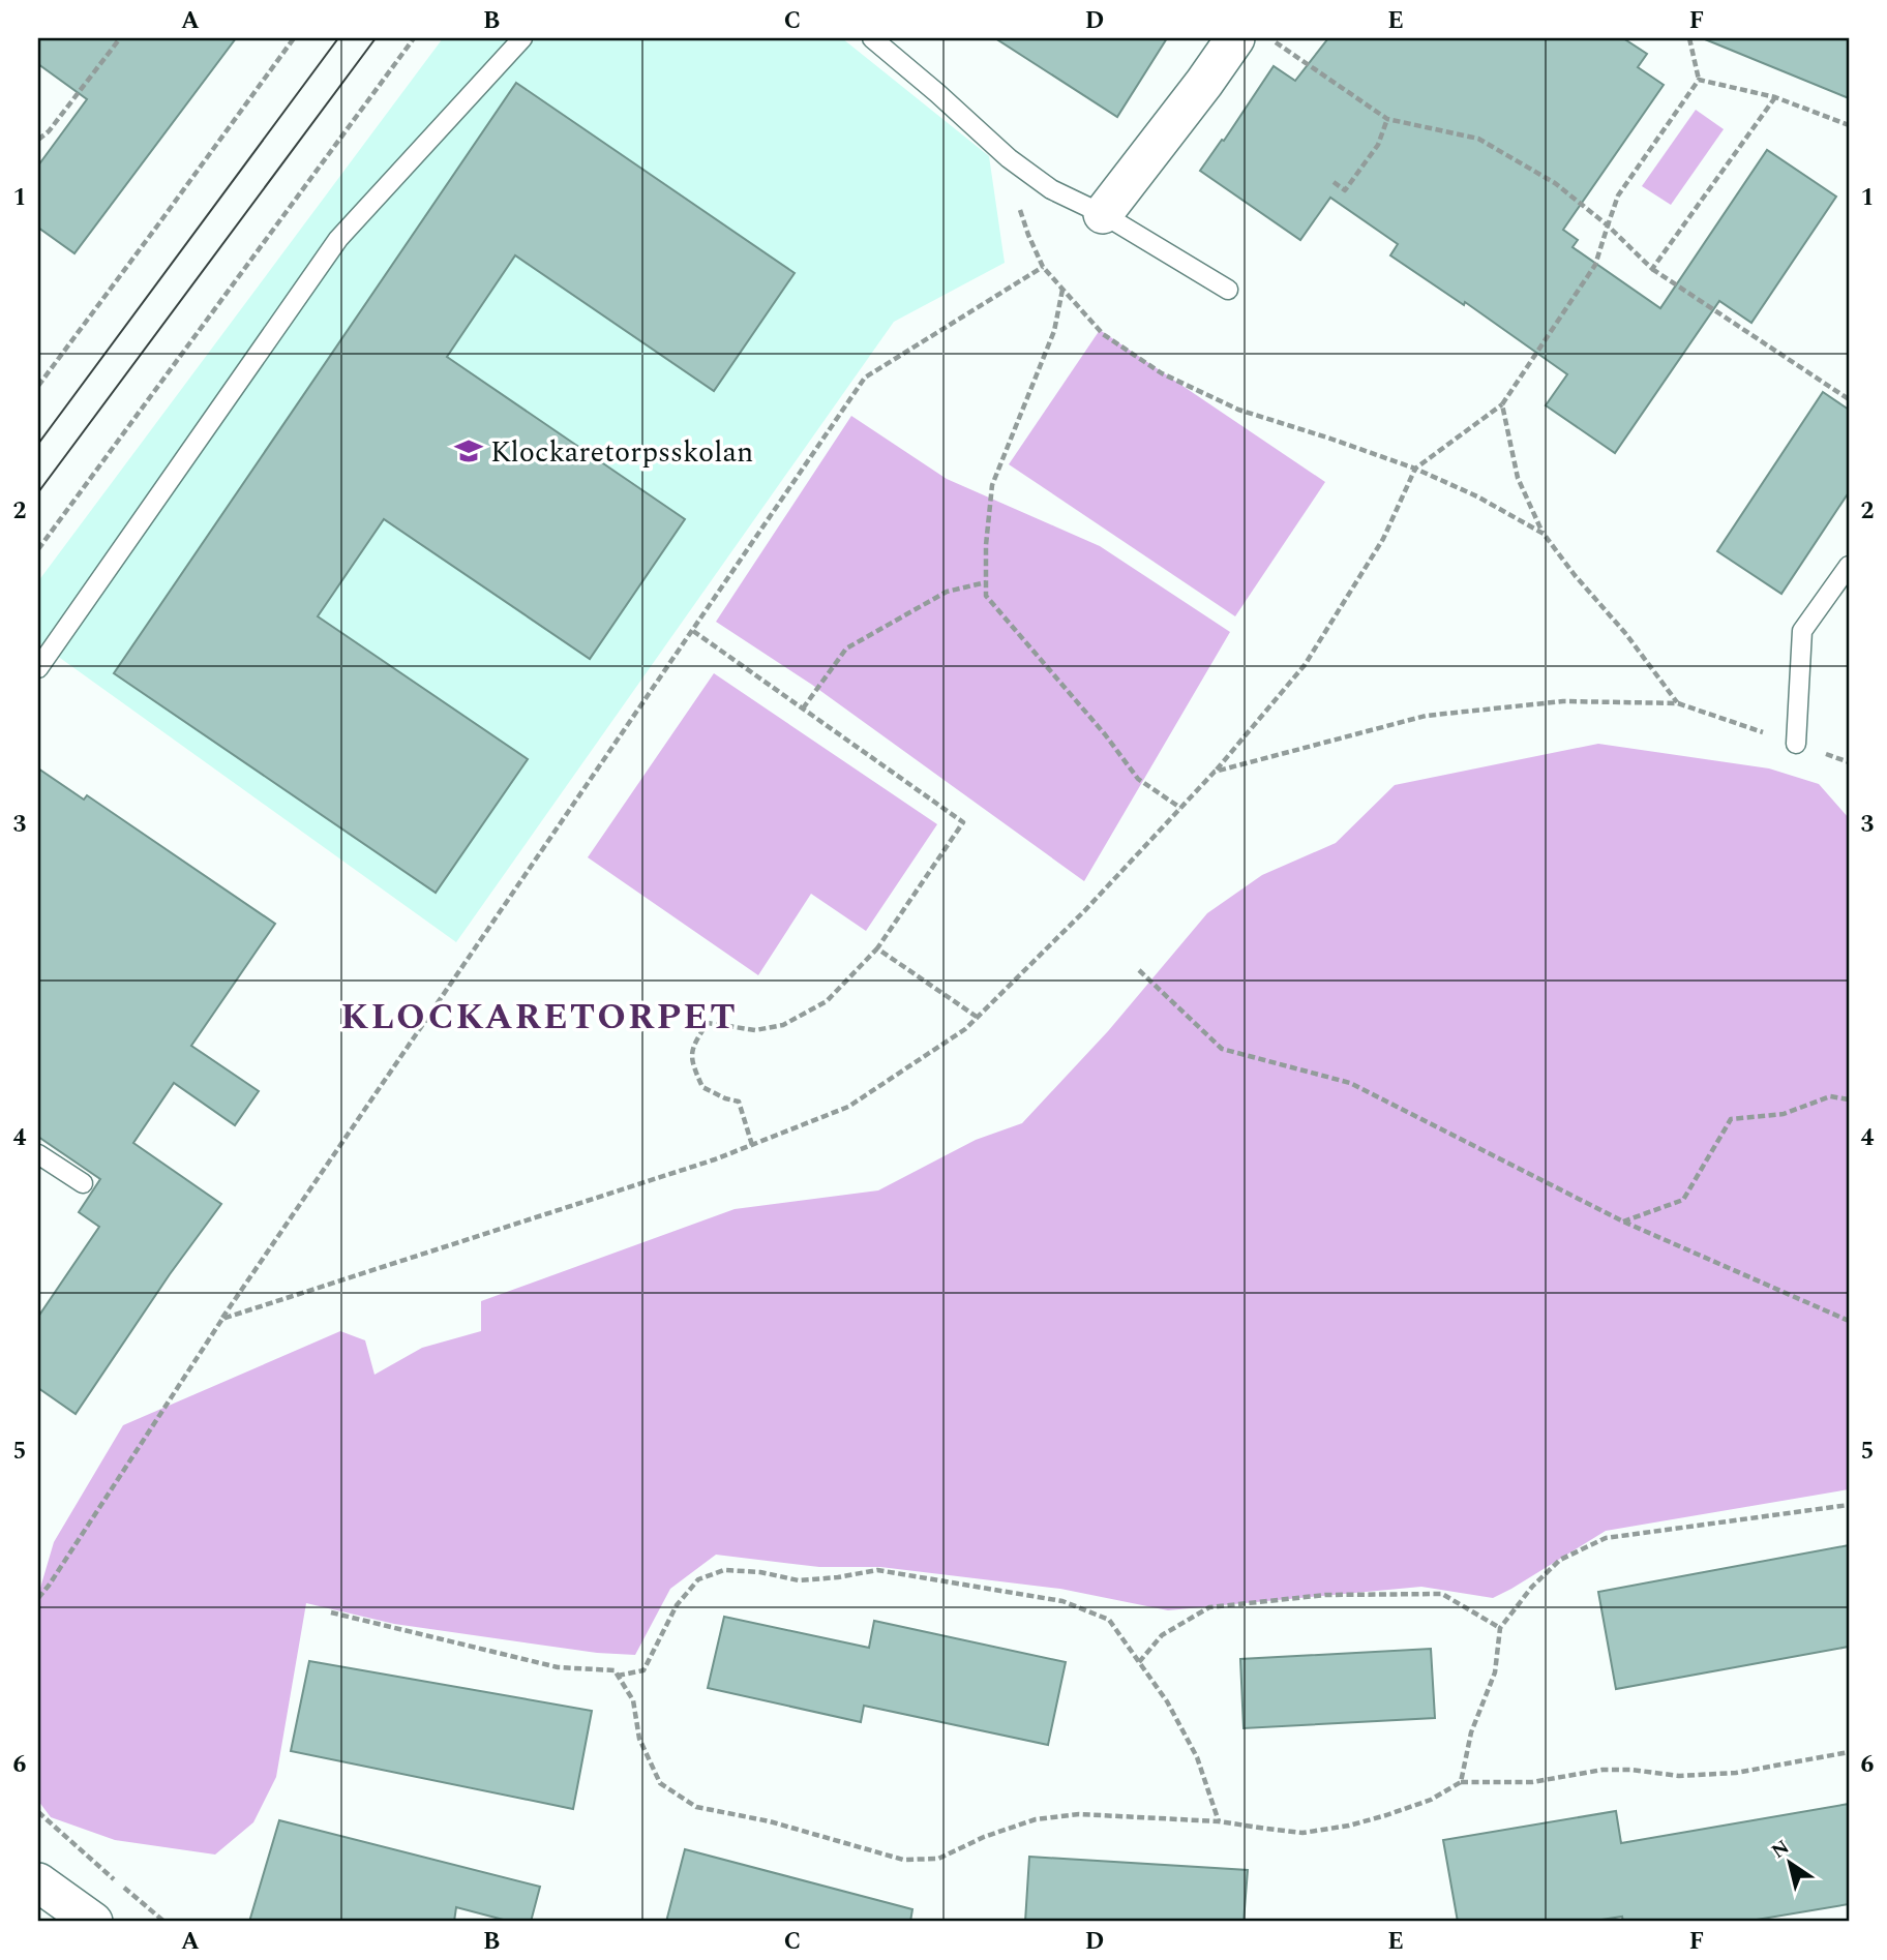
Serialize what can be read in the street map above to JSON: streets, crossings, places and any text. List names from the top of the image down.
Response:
{
  "districts": ["KLOCKARETORPET"],
  "places": {
    "school or university": ["Klockaretorpsskolan"]
  },
  "north": "top left",
  "grid": {
    "columns": [
      "A",
      "B",
      "C",
      "D",
      "E",
      "F"
    ],
    "rows": [
      "1",
      "2",
      "3",
      "4",
      "5",
      "6"
    ]
  }
}
